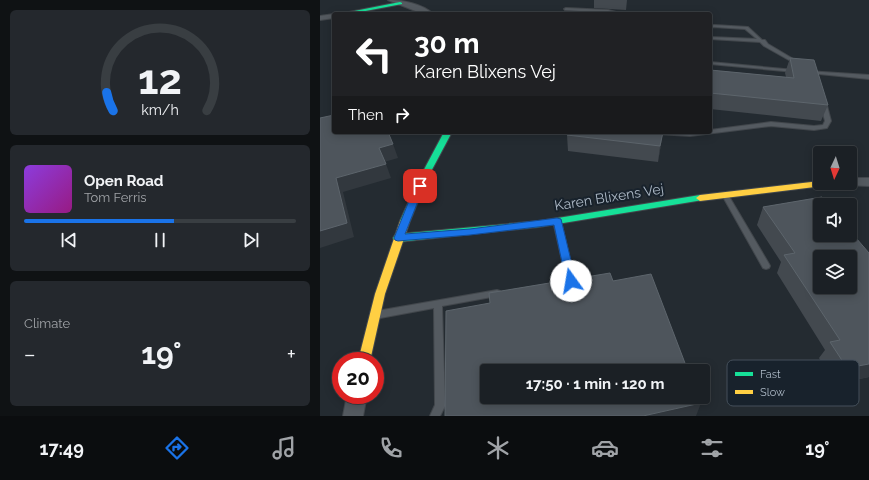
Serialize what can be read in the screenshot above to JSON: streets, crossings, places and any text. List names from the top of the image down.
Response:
{
  "streets": {
    "street": ["Karen Blixens Vej"]
  },
  "legend": ["Fast", "Slow"],
  "north": "bottom",
  "page": {
    "turn": ["30 m", "Karen Blixens Vej"],
    "then": "Then",
    "song": ["Open Road", "Tom Ferris"],
    "tile": "Climate",
    "heat": ["−", "19°", "+"],
    "limit": "20",
    "trip": "17:50 · 1 min · 120 m",
    "tabs": ["17:49", "19°"],
    "gauge": ["12", "km/h"]
  }
}
